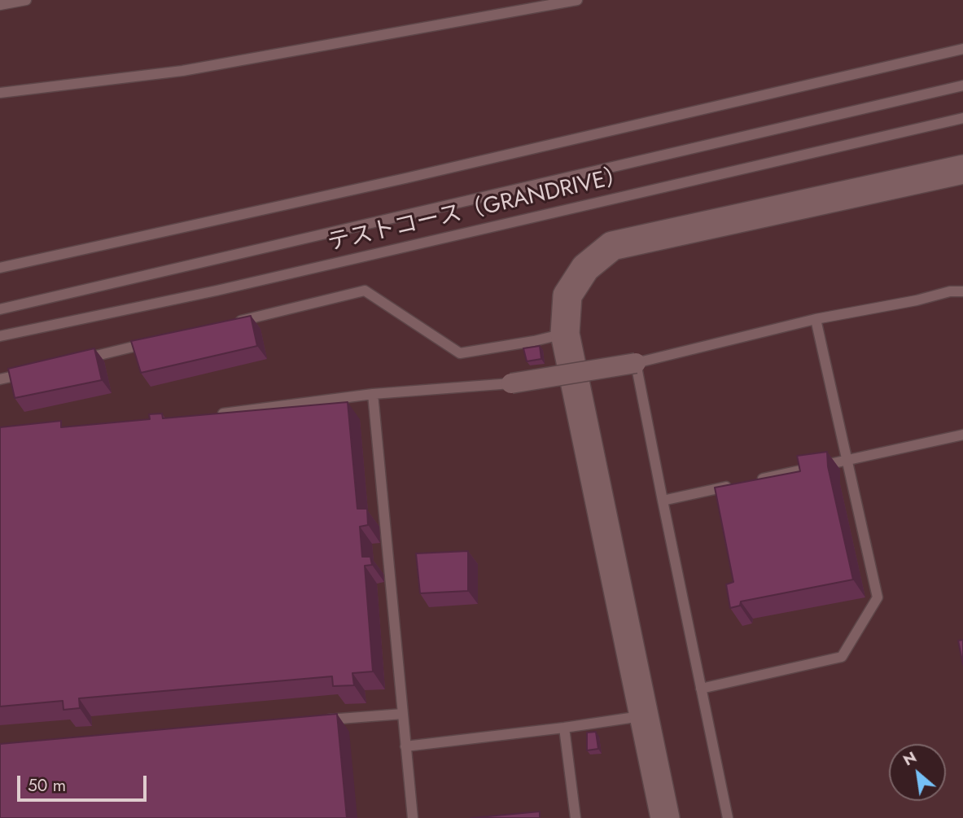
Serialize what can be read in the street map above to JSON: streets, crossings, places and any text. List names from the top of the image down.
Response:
{
  "streets": {
    "lane": ["テストコース（GRANDRIVE）"]
  },
  "scale_bar": "50 m",
  "north": "top left"
}
